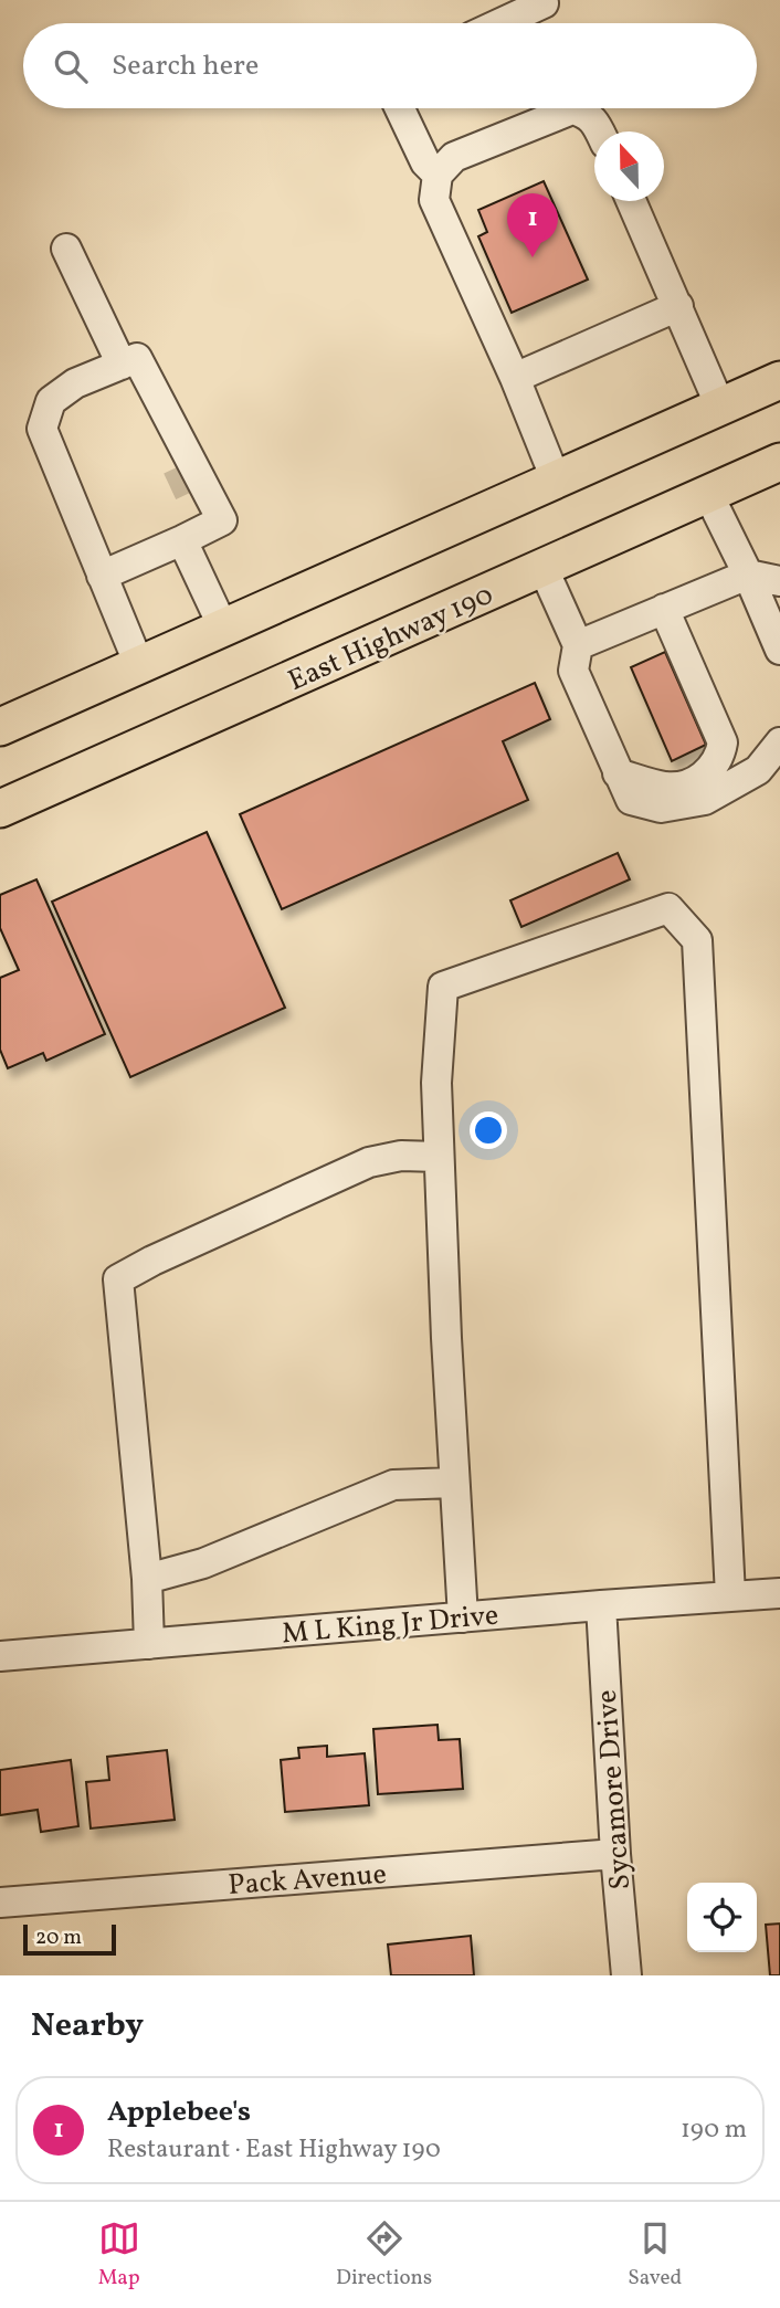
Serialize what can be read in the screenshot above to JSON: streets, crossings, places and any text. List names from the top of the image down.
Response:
{
  "streets": {
    "main road": ["East Highway 190"],
    "street": ["M L King Jr Drive", "Sycamore Drive", "Pack Avenue"]
  },
  "crossings": [
    ["M L King Jr Drive", "Sycamore Drive"],
    ["Sycamore Drive", "Pack Avenue"]
  ],
  "scale_bar": "20 m",
  "north": "top",
  "page": {
    "search": "Search here",
    "pins": "1",
    "scale": "20 m",
    "heading": "Nearby",
    "list": [
      {
        "mark": "1",
        "name": "Applebee's",
        "note": "Restaurant · East Highway 190",
        "value": "190 m"
      }
    ],
    "nav": ["Map", "Directions", "Saved"]
  }
}
